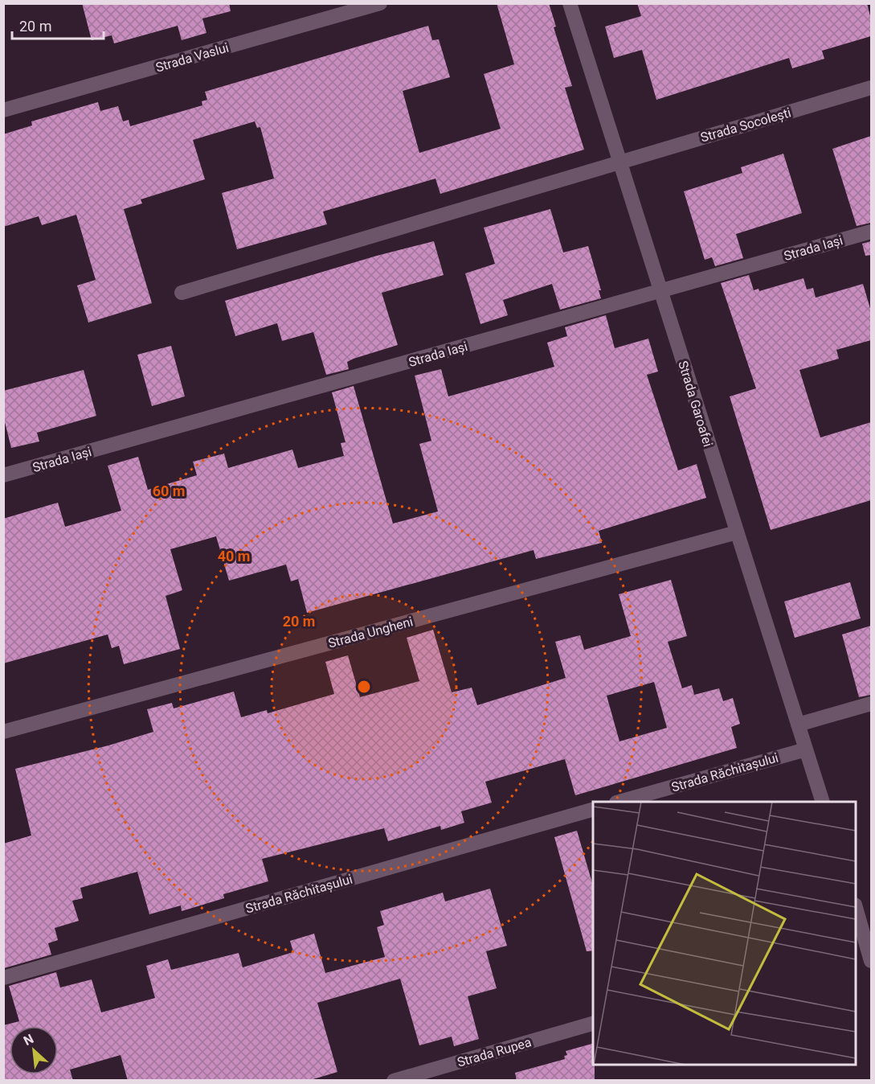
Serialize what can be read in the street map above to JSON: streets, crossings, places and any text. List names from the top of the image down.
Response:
{
  "streets": {
    "street": [
      "Strada Vaslui",
      "Strada Socolești",
      "Strada Iași",
      "Strada Garoafei",
      "Strada Ungheni",
      "Strada Răchitașului",
      "Strada Rupea"
    ]
  },
  "crossings": [
    ["Strada Socolești", "Strada Garoafei"],
    ["Strada Iași", "Strada Garoafei"],
    ["Strada Garoafei", "Strada Ungheni"],
    ["Strada Garoafei", "Strada Răchitașului"]
  ],
  "scale_bar": "20 m",
  "north": "top left",
  "rings": ["60 m", "40 m", "20 m"]
}
